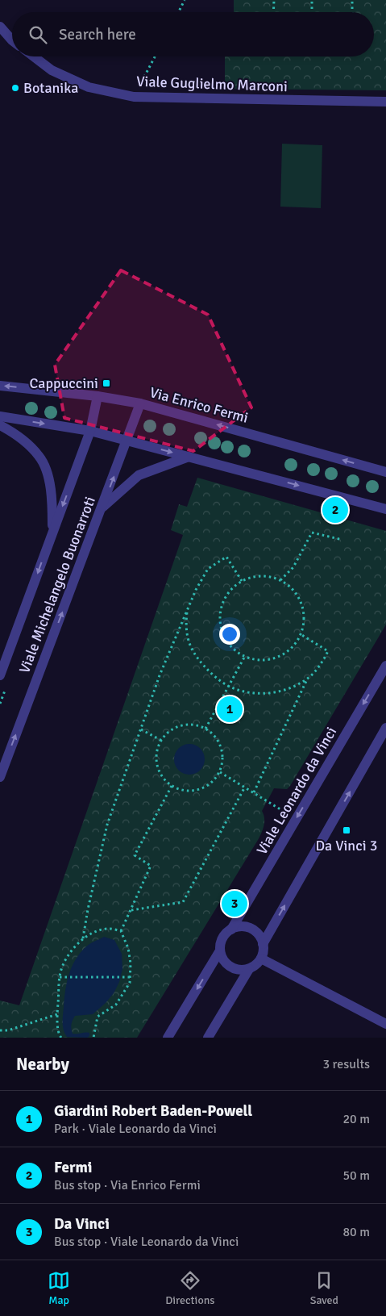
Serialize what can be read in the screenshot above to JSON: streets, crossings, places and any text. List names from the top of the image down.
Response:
{
  "streets": {
    "street": [
      "Viale Guglielmo Marconi",
      "Via Enrico Fermi",
      "Viale Michelangelo Buonarroti",
      "Viale Leonardo da Vinci"
    ]
  },
  "crossings": [
    ["Via Enrico Fermi", "Viale Michelangelo Buonarroti"]
  ],
  "places": {
    "other": ["Botanika"],
    "transit": ["Cappuccini", "Da Vinci 3"]
  },
  "page": {
    "search": "Search here",
    "pins": ["2", "1", "3"],
    "heading": ["Nearby", "3 results"],
    "list": [
      {
        "mark": "1",
        "name": "Giardini Robert Baden-Powell",
        "note": "Park · Viale Leonardo da Vinci",
        "value": "20 m"
      },
      {
        "mark": "2",
        "name": "Fermi",
        "note": "Bus stop · Via Enrico Fermi",
        "value": "50 m"
      },
      {
        "mark": "3",
        "name": "Da Vinci",
        "note": "Bus stop · Viale Leonardo da Vinci",
        "value": "80 m"
      }
    ],
    "nav": ["Map", "Directions", "Saved"]
  }
}
